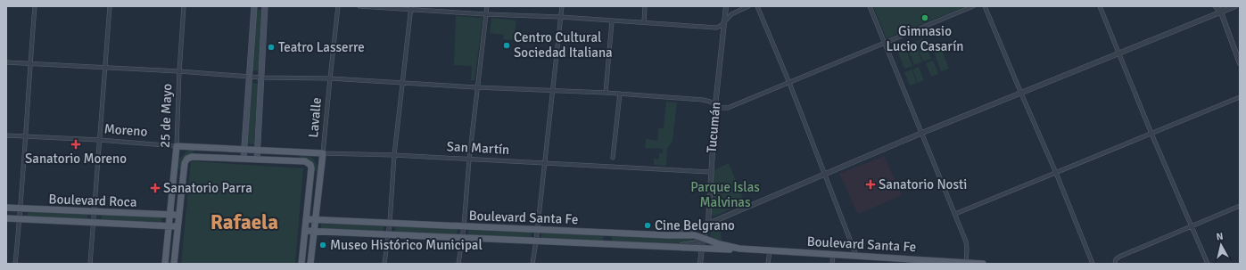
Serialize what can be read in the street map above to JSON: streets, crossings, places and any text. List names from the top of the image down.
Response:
{
  "streets": {
    "main road": [
      "25 de Mayo",
      "Lavalle",
      "Moreno",
      "San Martín",
      "Boulevard Roca",
      "Boulevard Santa Fe"
    ],
    "street": ["Tucumán"]
  },
  "crossings": [
    ["25 de Mayo", "Moreno"],
    ["25 de Mayo", "Boulevard Roca"],
    ["Lavalle", "San Martín"],
    ["Lavalle", "Boulevard Santa Fe"],
    ["Tucumán", "San Martín"],
    ["Tucumán", "Boulevard Santa Fe"],
    ["Moreno", "San Martín"]
  ],
  "districts": ["Rafaela"],
  "parks": ["Parque Islas Malvinas"],
  "places": {
    "other": [
      "Gimnasio Lucio Casarín",
      "Centro Cultural Sociedad Italiana",
      "Teatro Lasserre",
      "Cine Belgrano",
      "Museo Histórico Municipal"
    ],
    "health": ["Sanatorio Moreno", "Sanatorio Nosti", "Sanatorio Parra"]
  },
  "north": "top"
}
